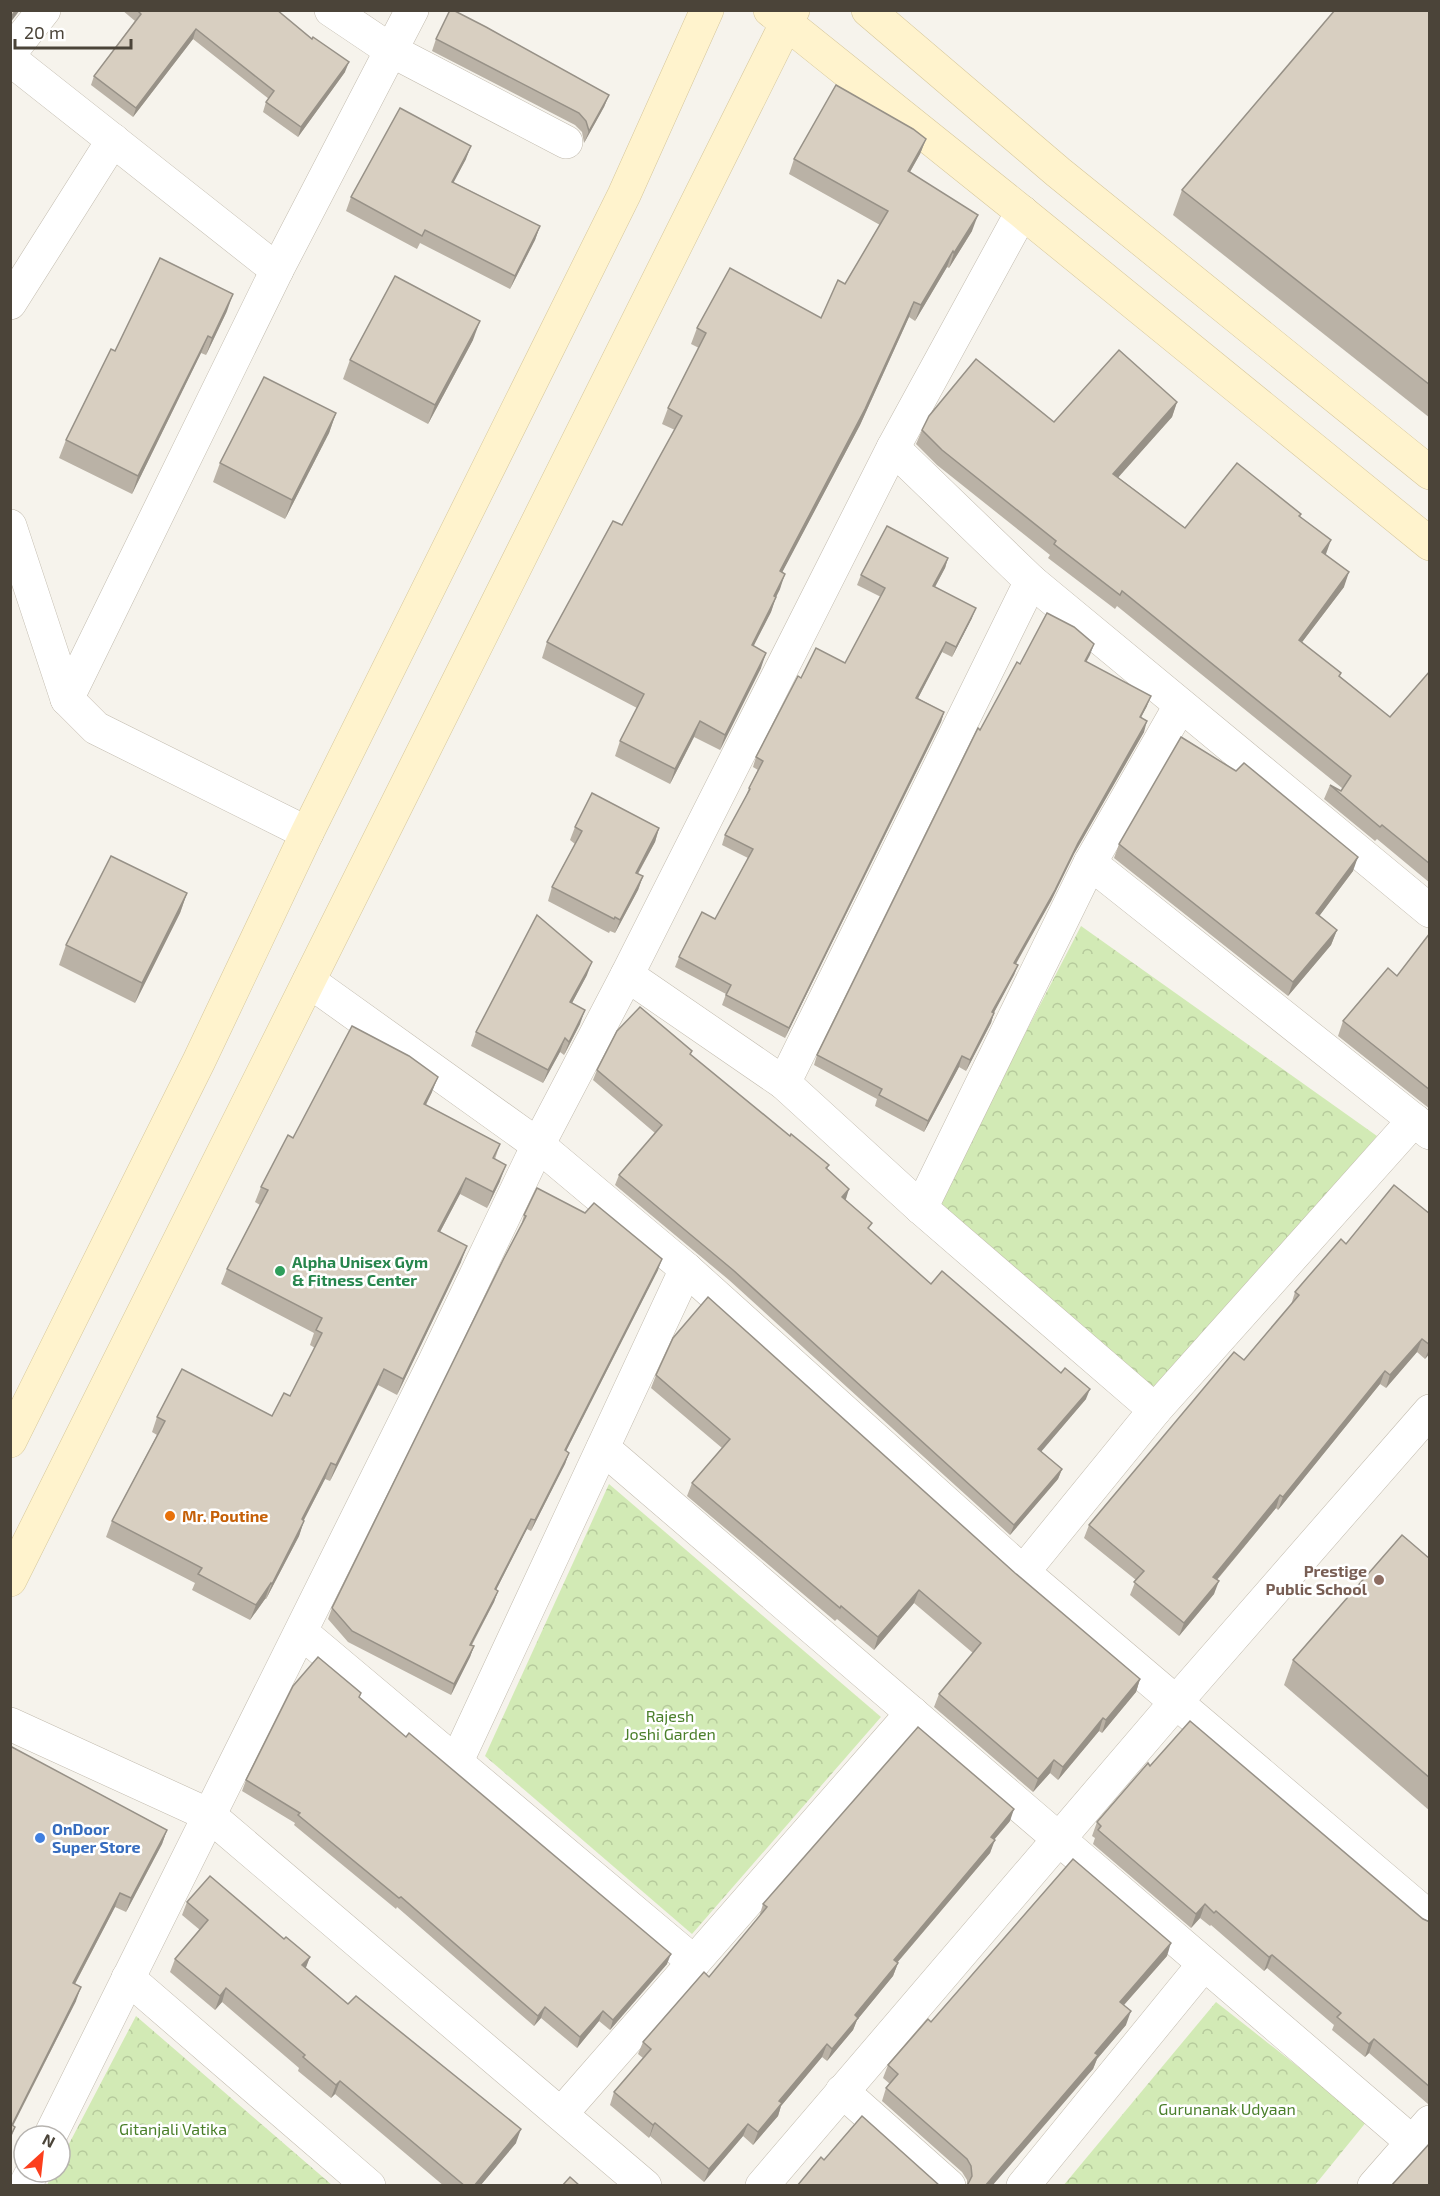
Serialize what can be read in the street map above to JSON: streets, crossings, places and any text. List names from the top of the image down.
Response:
{
  "parks": ["Rajesh Joshi Garden", "Gurunanak Udyaan", "Gitanjali Vatika"],
  "places": [
    "Alpha Unisex Gym & Fitness Center",
    "Mr. Poutine",
    "Prestige Public School",
    "OnDoor Super Store"
  ],
  "scale_bar": "20 m",
  "north": "top right"
}
